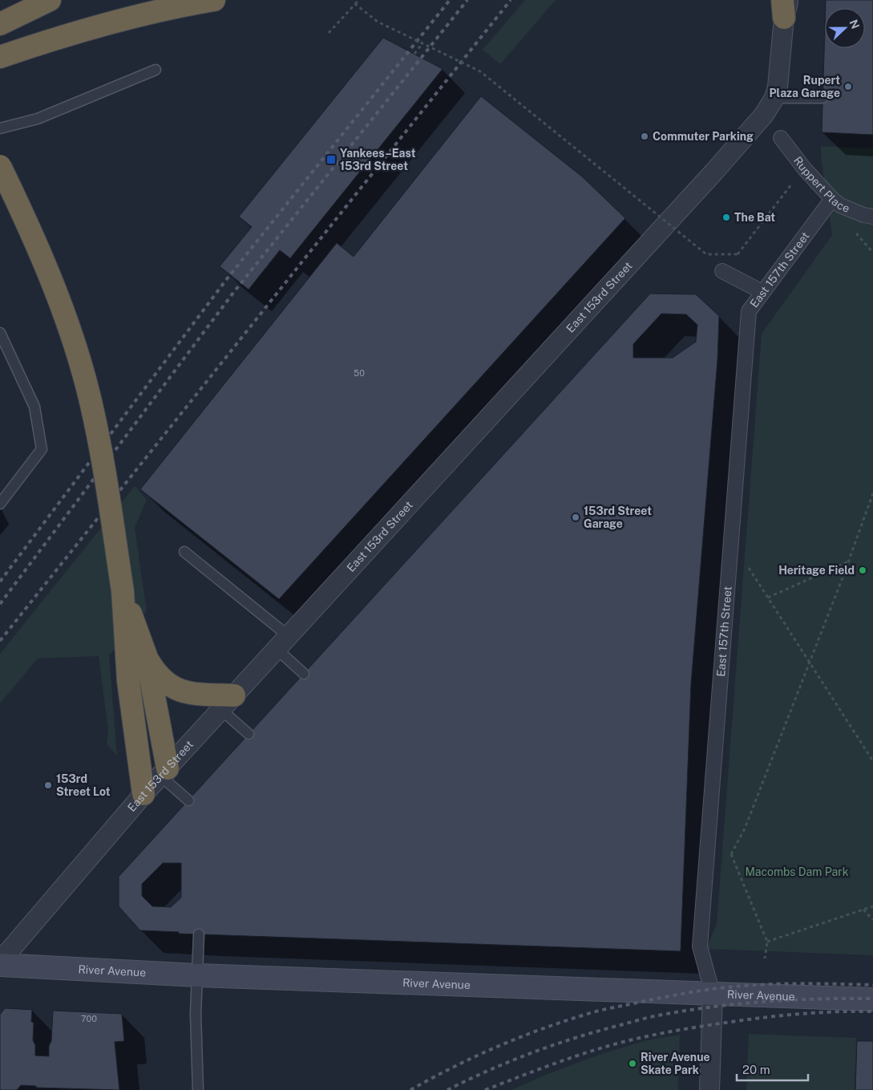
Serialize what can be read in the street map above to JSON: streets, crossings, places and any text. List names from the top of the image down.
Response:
{
  "streets": {
    "main road": ["River Avenue"],
    "street": ["Ruppert Place", "East 157th Street", "East 153rd Street"]
  },
  "crossings": [
    ["Ruppert Place", "East 157th Street"],
    ["East 157th Street", "River Avenue"]
  ],
  "parks": ["Macombs Dam Park"],
  "places": {
    "other": [
      "Rupert Plaza Garage",
      "Commuter Parking",
      "The Bat",
      "153rd Street Garage",
      "Heritage Field",
      "153rd Street Lot",
      "River Avenue Skate Park"
    ],
    "transit": ["Yankees–East 153rd Street"]
  },
  "house_numbers": ["50", "700"],
  "scale_bar": "20 m",
  "north": "right"
}
